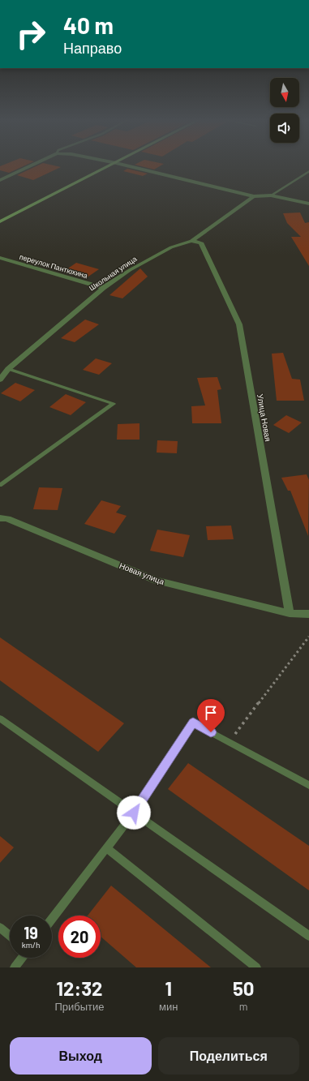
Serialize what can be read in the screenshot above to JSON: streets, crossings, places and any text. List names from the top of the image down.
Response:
{
  "streets": {
    "street": [
      "переулок Пантюхина",
      "Школьная улица",
      "Улица Новая",
      "Новая улица"
    ]
  },
  "crossings": [
    ["переулок Пантюхина", "Школьная улица"],
    ["Школьная улица", "Улица Новая"],
    ["Улица Новая", "Новая улица"]
  ],
  "north": "bottom",
  "page": {
    "turn": ["40 m", "Направо"],
    "speed": "19 km/h",
    "limit": "20",
    "eta": [
      "12:32",
      "Прибытие",
      "1",
      "мин",
      "50",
      "m"
    ],
    "buttons": ["Выход", "Поделиться"]
  }
}
